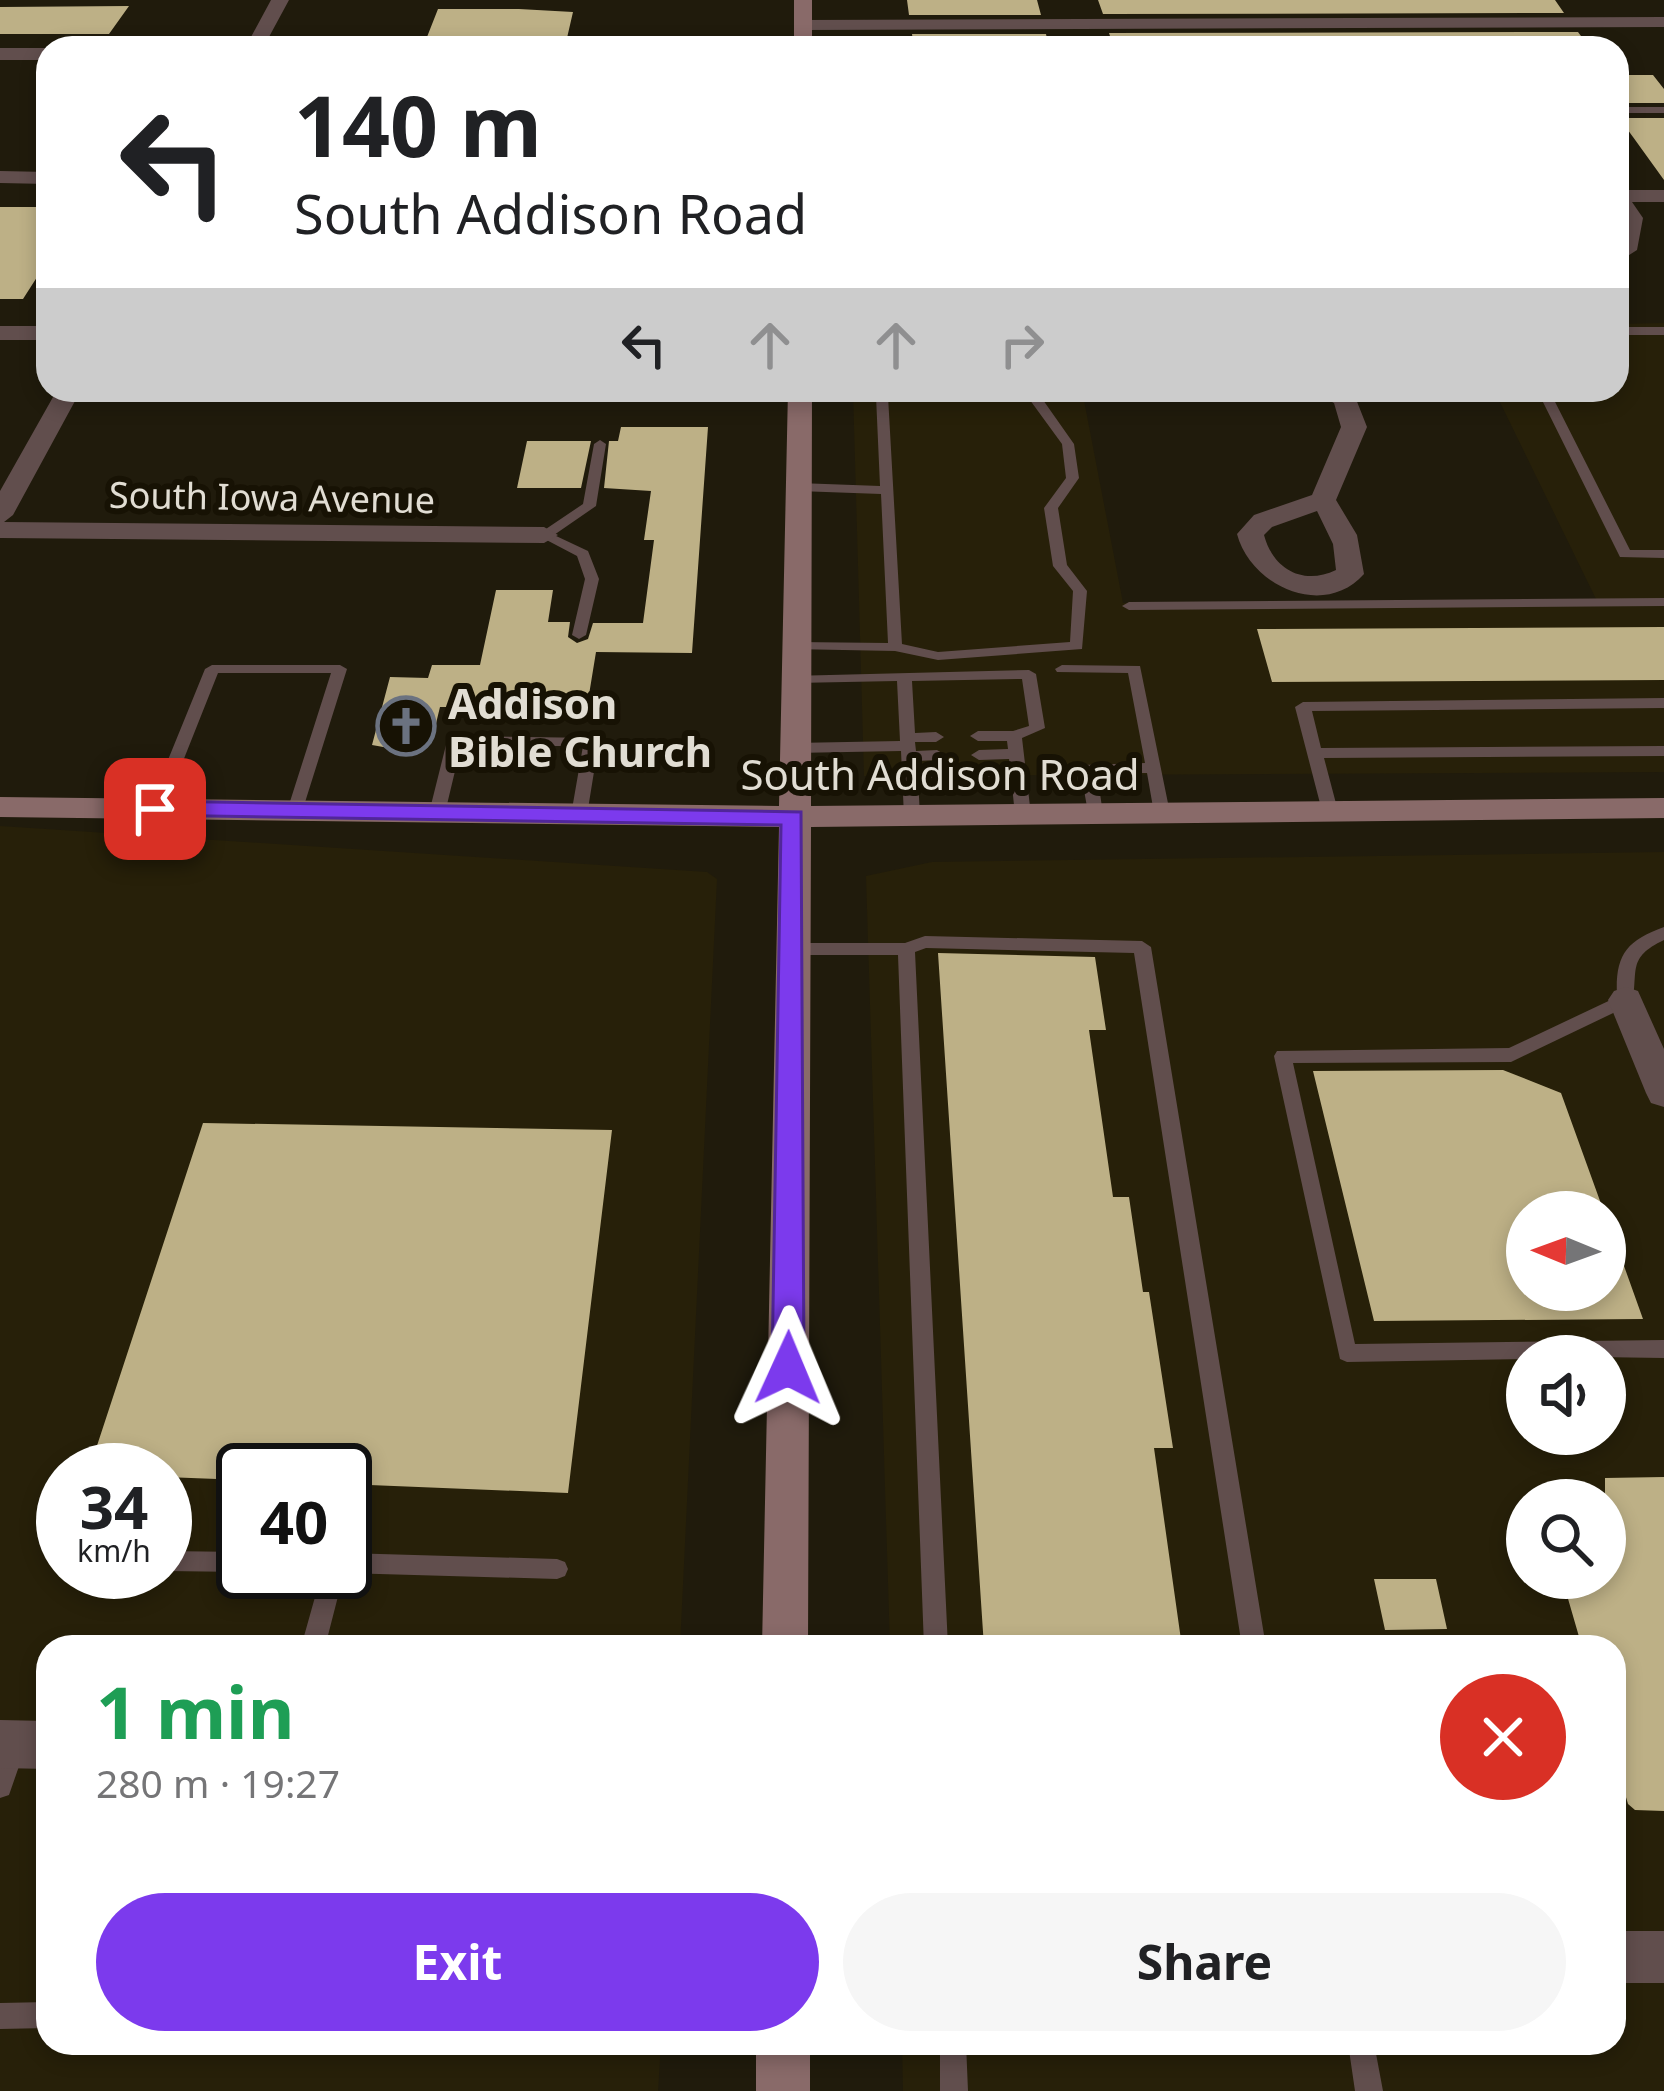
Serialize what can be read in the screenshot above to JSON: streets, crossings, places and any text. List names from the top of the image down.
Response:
{
  "streets": {
    "street": ["South Iowa Avenue", "South Addison Road"]
  },
  "places": {
    "church": ["Addison Bible Church"]
  },
  "north": "left",
  "page": {
    "turn": ["140 m", "South Addison Road"],
    "speed": "34 km/h",
    "limit": "40",
    "heading": ["1 min", "280 m · 19:27"],
    "buttons": ["Exit", "Share"]
  }
}
